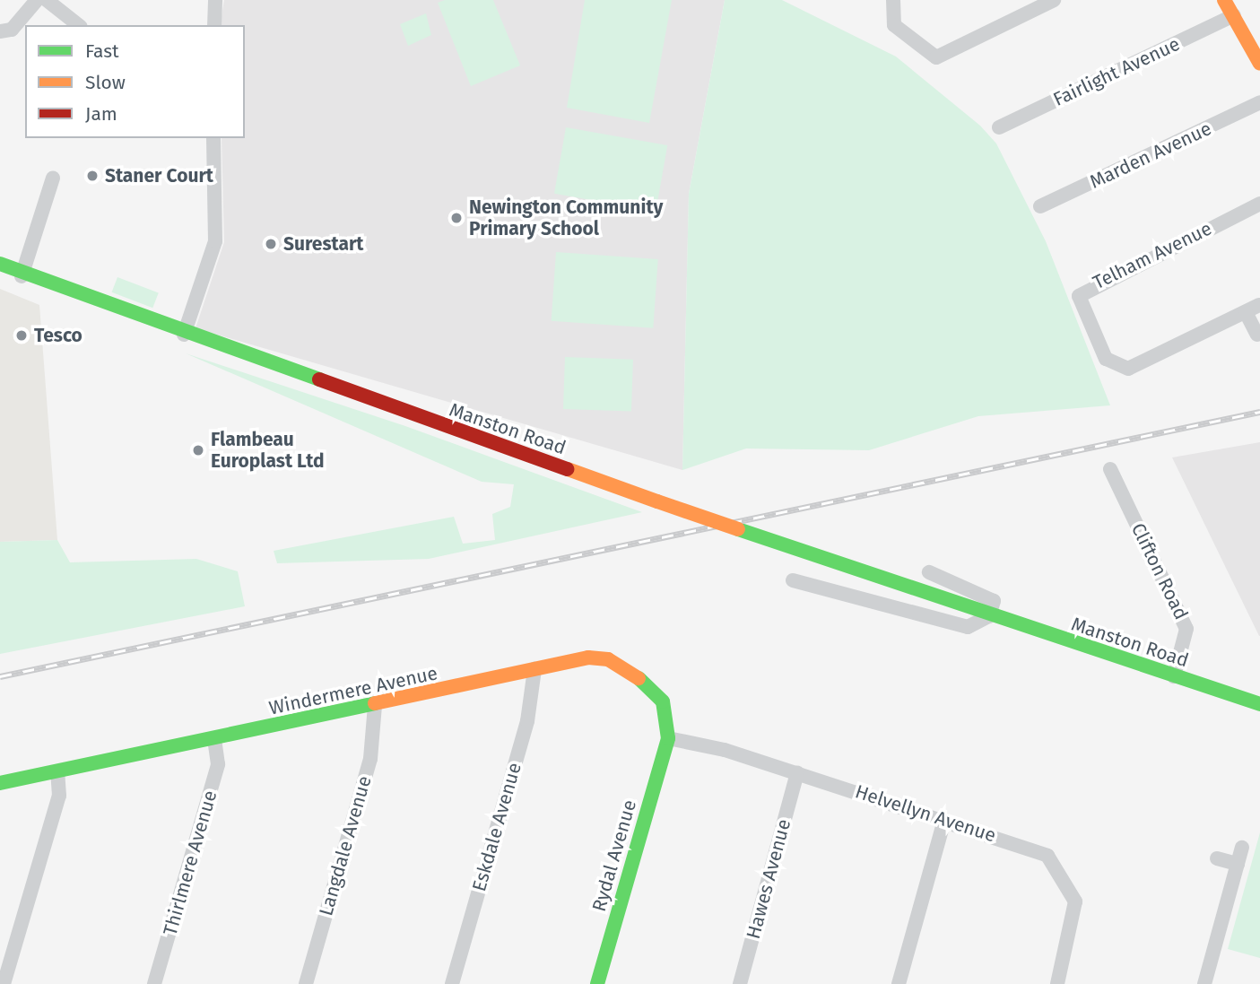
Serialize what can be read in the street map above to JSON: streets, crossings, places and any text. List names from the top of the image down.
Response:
{
  "streets": {
    "main road": ["Manston Road", "Windermere Avenue", "Rydal Avenue"],
    "street": [
      "Fairlight Avenue",
      "Marden Avenue",
      "Telham Avenue",
      "Clifton Road",
      "Helvellyn Avenue",
      "Eskdale Avenue",
      "Langdale Avenue",
      "Thirlmere Avenue",
      "Hawes Avenue"
    ]
  },
  "crossings": [
    ["Manston Road", "Clifton Road"],
    ["Windermere Avenue", "Helvellyn Avenue"],
    ["Windermere Avenue", "Eskdale Avenue"],
    ["Windermere Avenue", "Langdale Avenue"],
    ["Windermere Avenue", "Rydal Avenue"],
    ["Windermere Avenue", "Thirlmere Avenue"],
    ["Helvellyn Avenue", "Rydal Avenue"],
    ["Helvellyn Avenue", "Hawes Avenue"]
  ],
  "places": [
    "Staner Court",
    "Newington Community Primary School",
    "Surestart",
    "Tesco",
    "Flambeau Europlast Ltd"
  ],
  "legend": ["Fast", "Slow", "Jam"]
}
